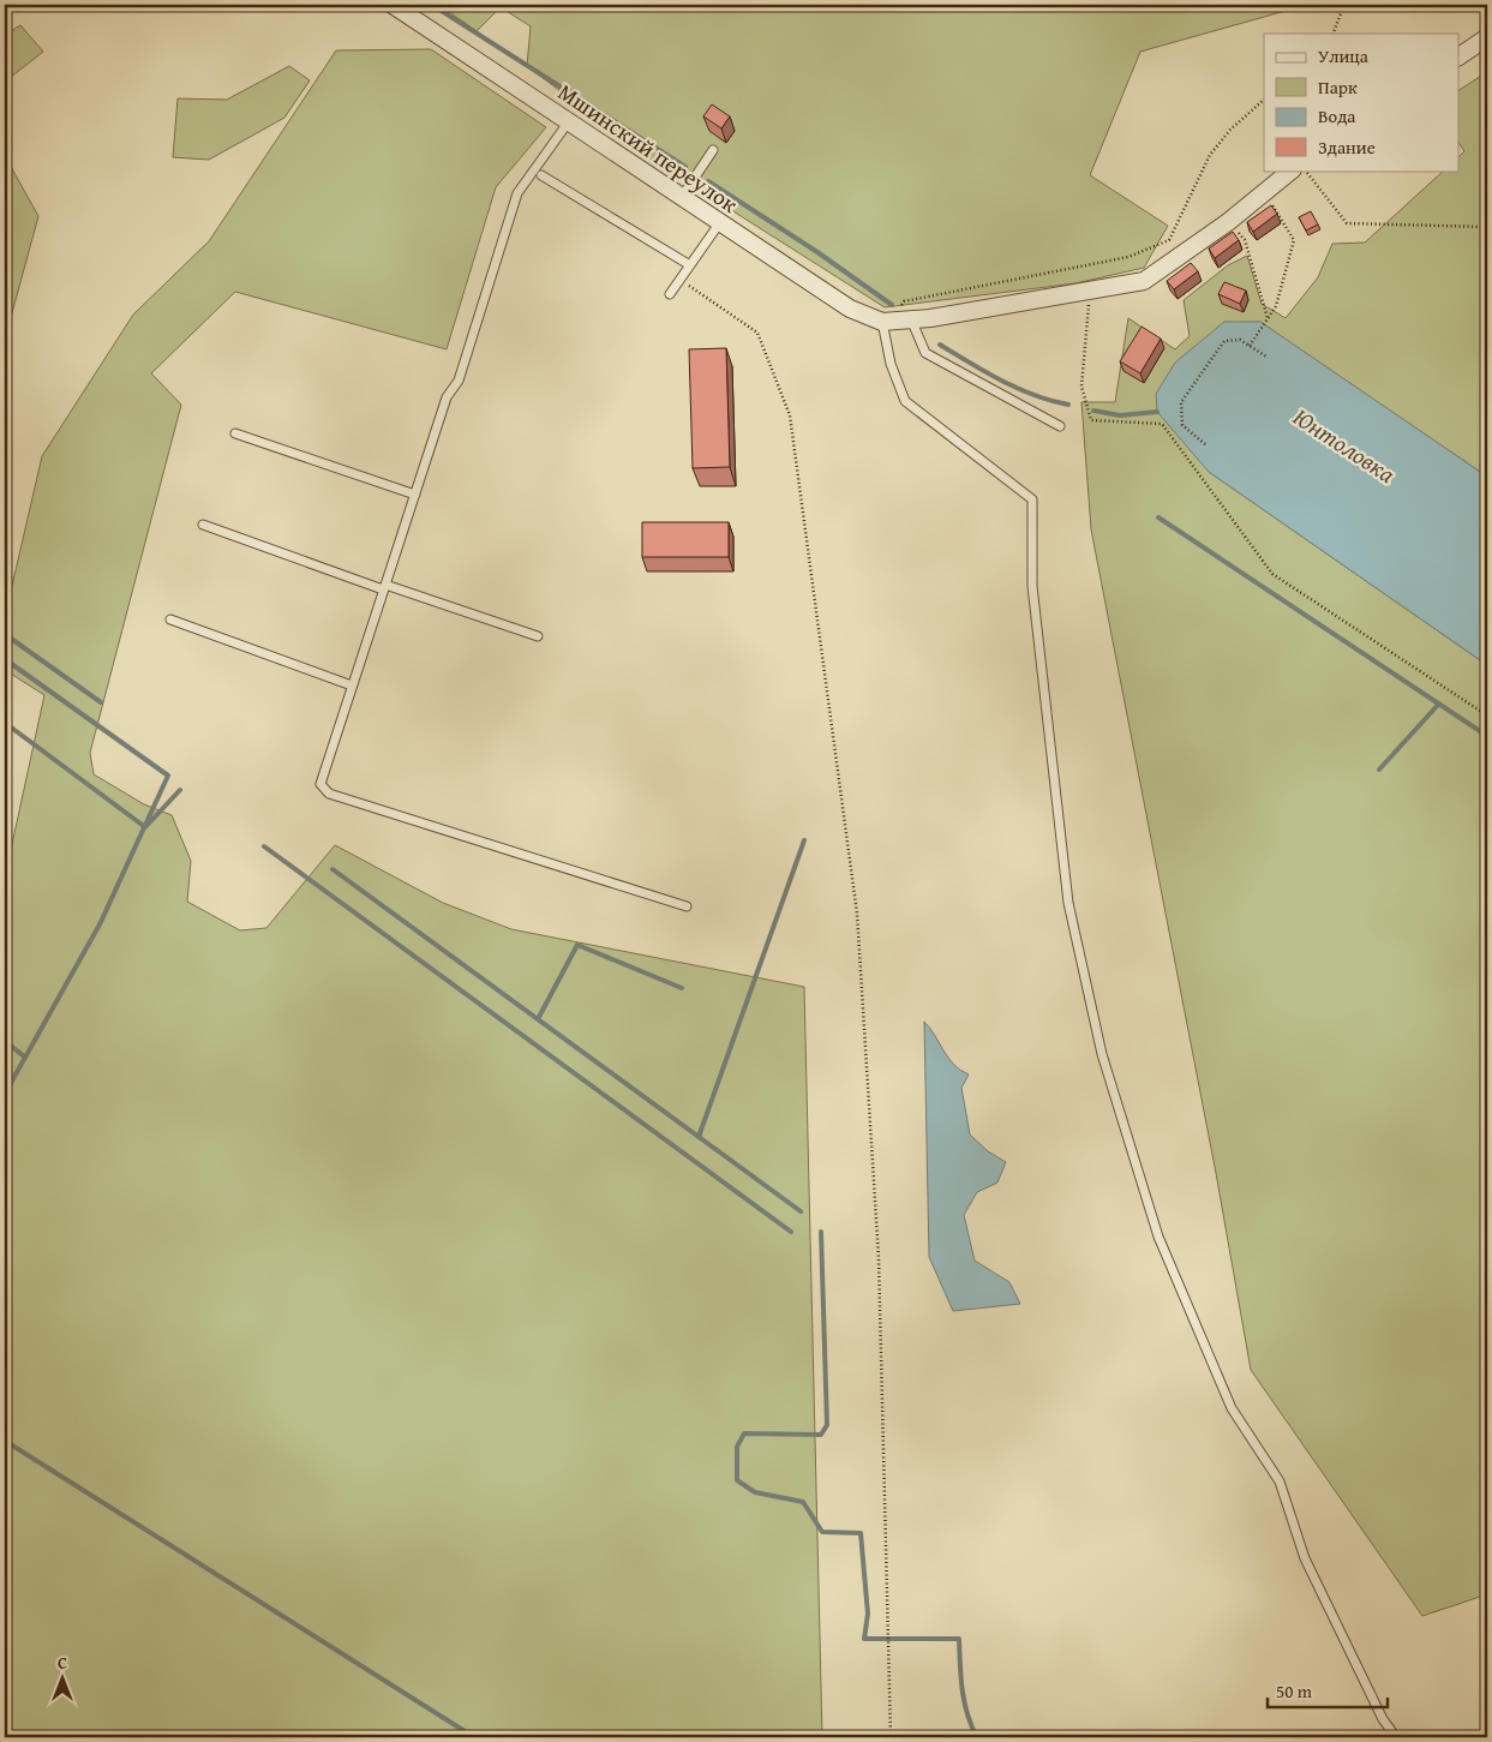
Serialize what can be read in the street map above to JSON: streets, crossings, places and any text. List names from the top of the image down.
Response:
{
  "streets": {
    "street": ["Мшинский переулок"]
  },
  "water": ["Юнтоловка"],
  "legend": [
    "Улица",
    "Парк",
    "Вода",
    "Здание"
  ],
  "scale_bar": "50 m",
  "north": "top"
}
